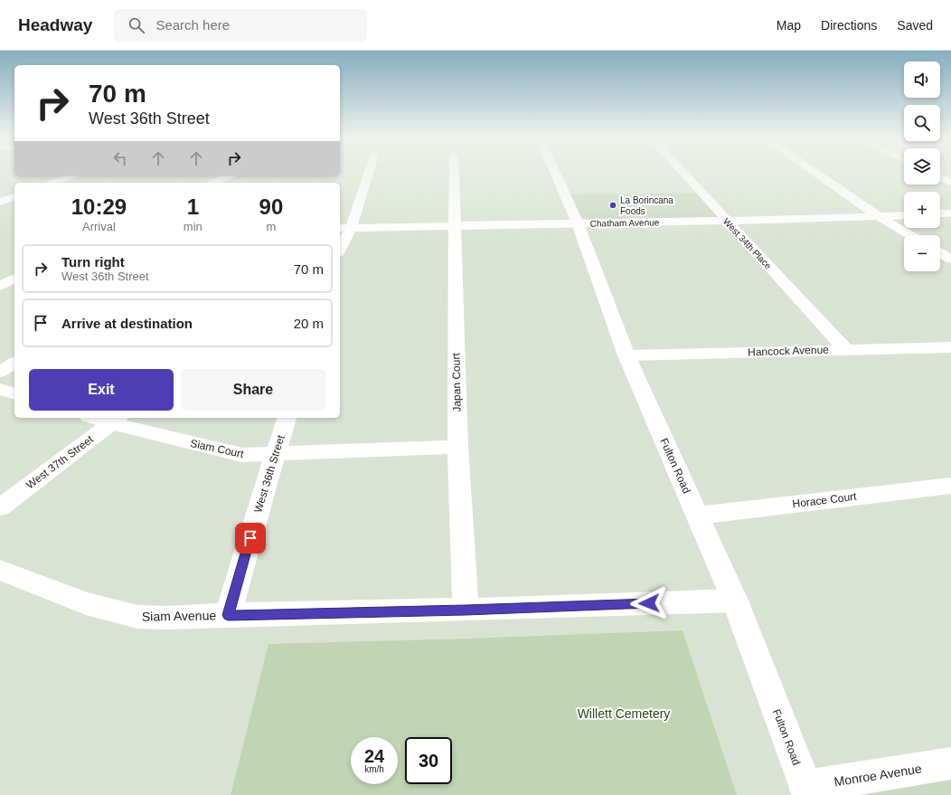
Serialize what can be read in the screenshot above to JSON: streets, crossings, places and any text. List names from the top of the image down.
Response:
{
  "streets": {
    "street": [
      "Chatham Avenue",
      "West 34th Place",
      "Hancock Avenue",
      "Japan Court",
      "Siam Court",
      "West 37th Street",
      "Fulton Road",
      "West 36th Street",
      "Horace Court",
      "Siam Avenue",
      "Monroe Avenue"
    ]
  },
  "crossings": [
    ["Chatham Avenue", "West 34th Place"],
    ["Chatham Avenue", "Japan Court"],
    ["Chatham Avenue", "Fulton Road"],
    ["West 34th Place", "Hancock Avenue"],
    ["Hancock Avenue", "Fulton Road"],
    ["Japan Court", "Siam Court"],
    ["Japan Court", "Siam Avenue"],
    ["Siam Court", "West 37th Street"],
    ["Siam Court", "West 36th Street"],
    ["Fulton Road", "Horace Court"],
    ["Fulton Road", "Siam Avenue"],
    ["Fulton Road", "Monroe Avenue"],
    ["West 36th Street", "Siam Avenue"]
  ],
  "parks": ["Willett Cemetery"],
  "places": ["La Borincana Foods"],
  "page": {
    "header": "Headway",
    "search": "Search here",
    "nav": ["Map", "Directions", "Saved"],
    "map_buttons": ["+", "−"],
    "turn": ["70 m", "West 36th Street"],
    "eta": [
      "10:29",
      "Arrival",
      "1",
      "min",
      "90",
      "m"
    ],
    "list": [
      {
        "name": "Turn right",
        "note": "West 36th Street",
        "value": "70 m"
      },
      {
        "name": "Arrive at destination",
        "value": "20 m"
      }
    ],
    "buttons": ["Exit", "Share"],
    "speed": "24 km/h",
    "limit": "30"
  }
}
